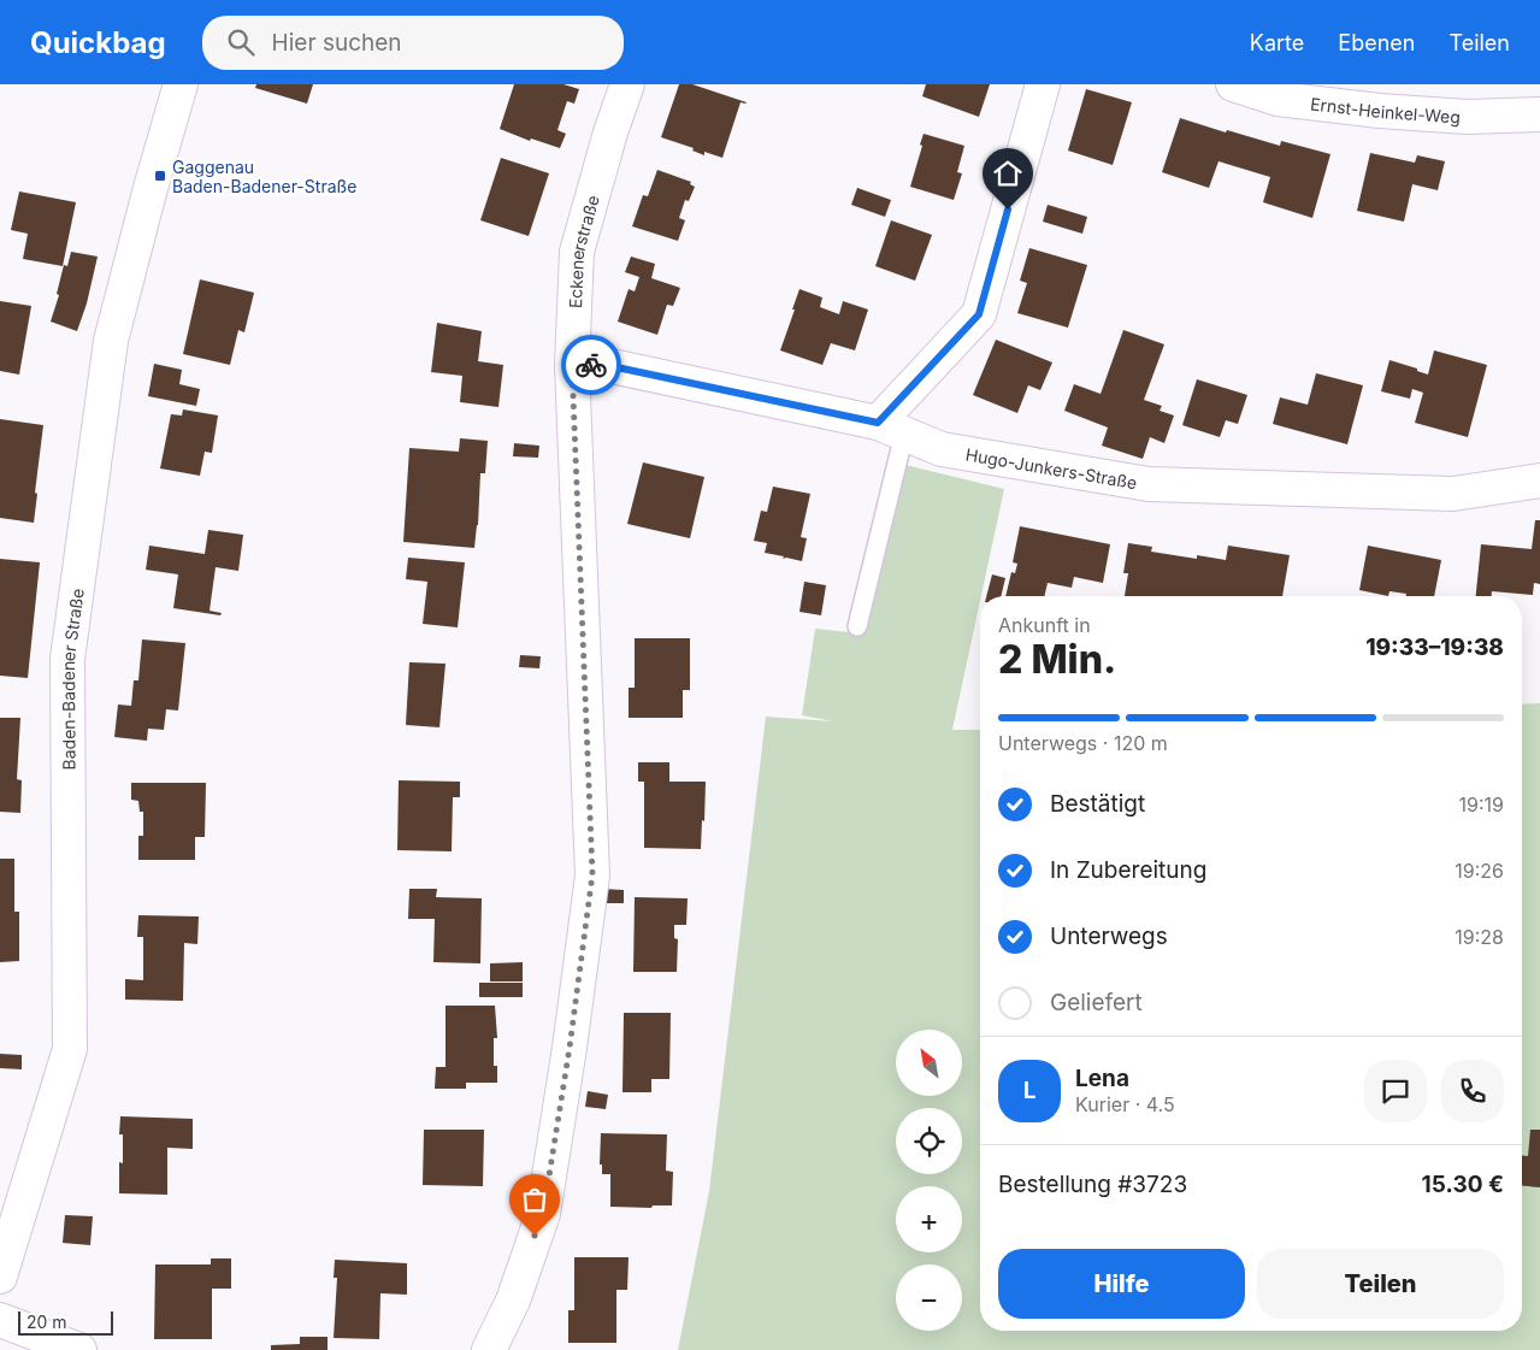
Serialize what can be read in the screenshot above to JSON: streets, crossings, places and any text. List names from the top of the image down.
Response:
{
  "streets": {
    "street": [
      "Ernst-Heinkel-Weg",
      "Eckenerstraße",
      "Hugo-Junkers-Straße",
      "Baden-Badener Straße"
    ]
  },
  "crossings": [
    ["Eckenerstraße", "Hugo-Junkers-Straße"]
  ],
  "places": {
    "transit": ["Gaggenau Baden-Badener-Straße"]
  },
  "scale_bar": "20 m",
  "north": "top left",
  "page": {
    "header": "Quickbag",
    "search": "Hier suchen",
    "nav": ["Karte", "Ebenen", "Teilen"],
    "heading": ["2 Min.", "Ankunft in", "19:33–19:38"],
    "panel": [
      "Lena",
      "Kurier · 4.5",
      "Bestellung #3723",
      "15.30 €"
    ],
    "bar": "Unterwegs · 120 m",
    "list": [
      ["Bestätigt", "19:19"],
      ["In Zubereitung", "19:26"],
      ["Unterwegs", "19:28"],
      "Geliefert"
    ],
    "map_buttons": ["+", "−"],
    "round": "L",
    "buttons": ["Hilfe", "Teilen"],
    "scale": "20 m"
  }
}
